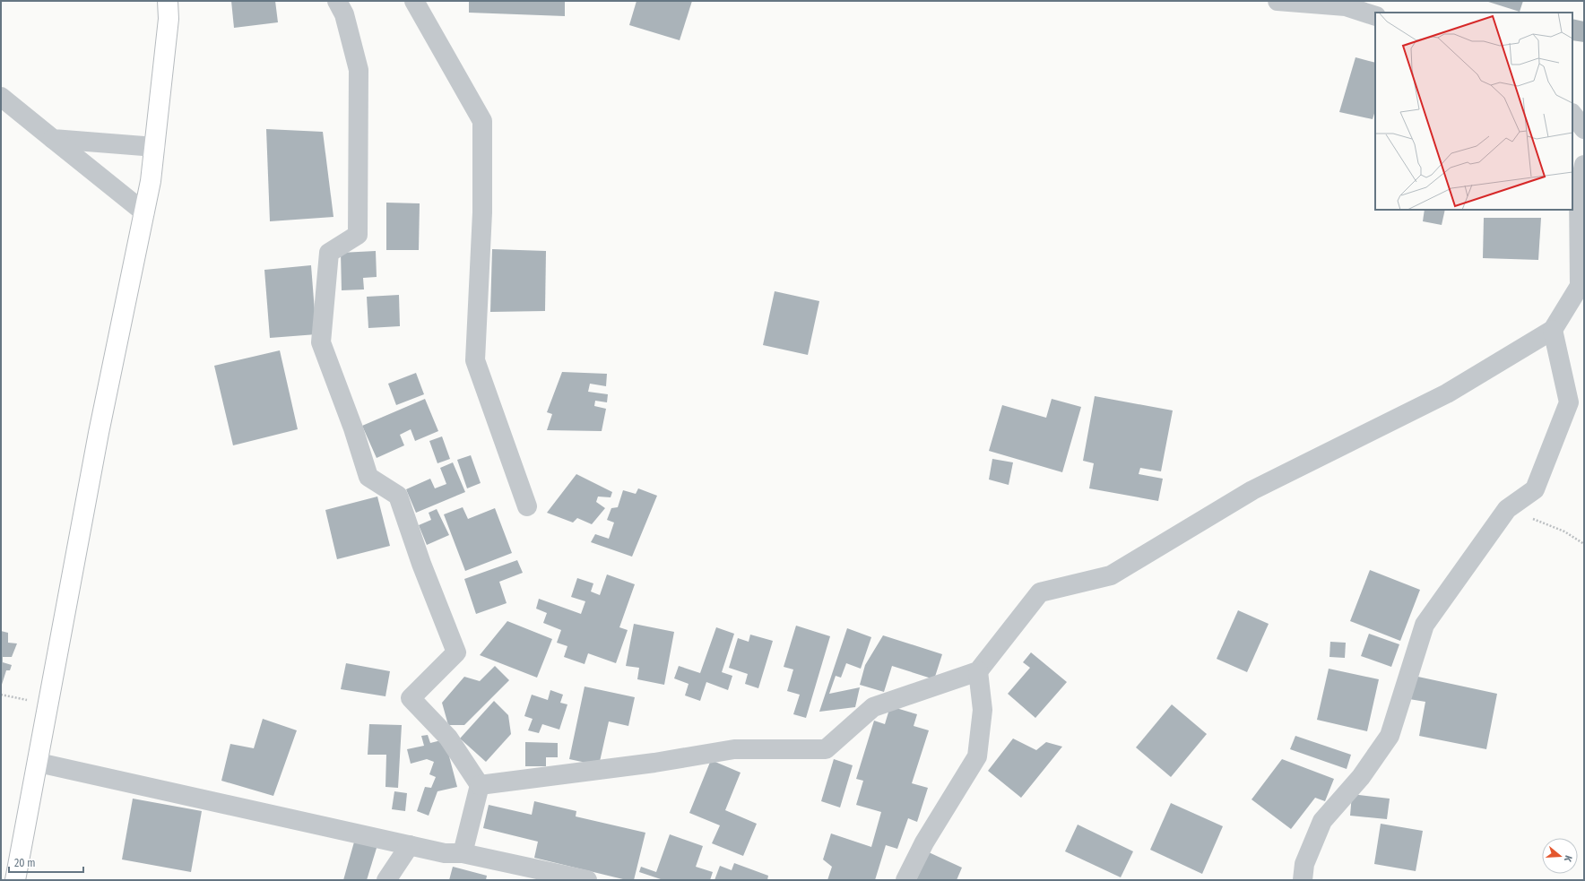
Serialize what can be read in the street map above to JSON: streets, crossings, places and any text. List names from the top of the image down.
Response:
{
  "scale_bar": "20 m",
  "north": "right"
}
